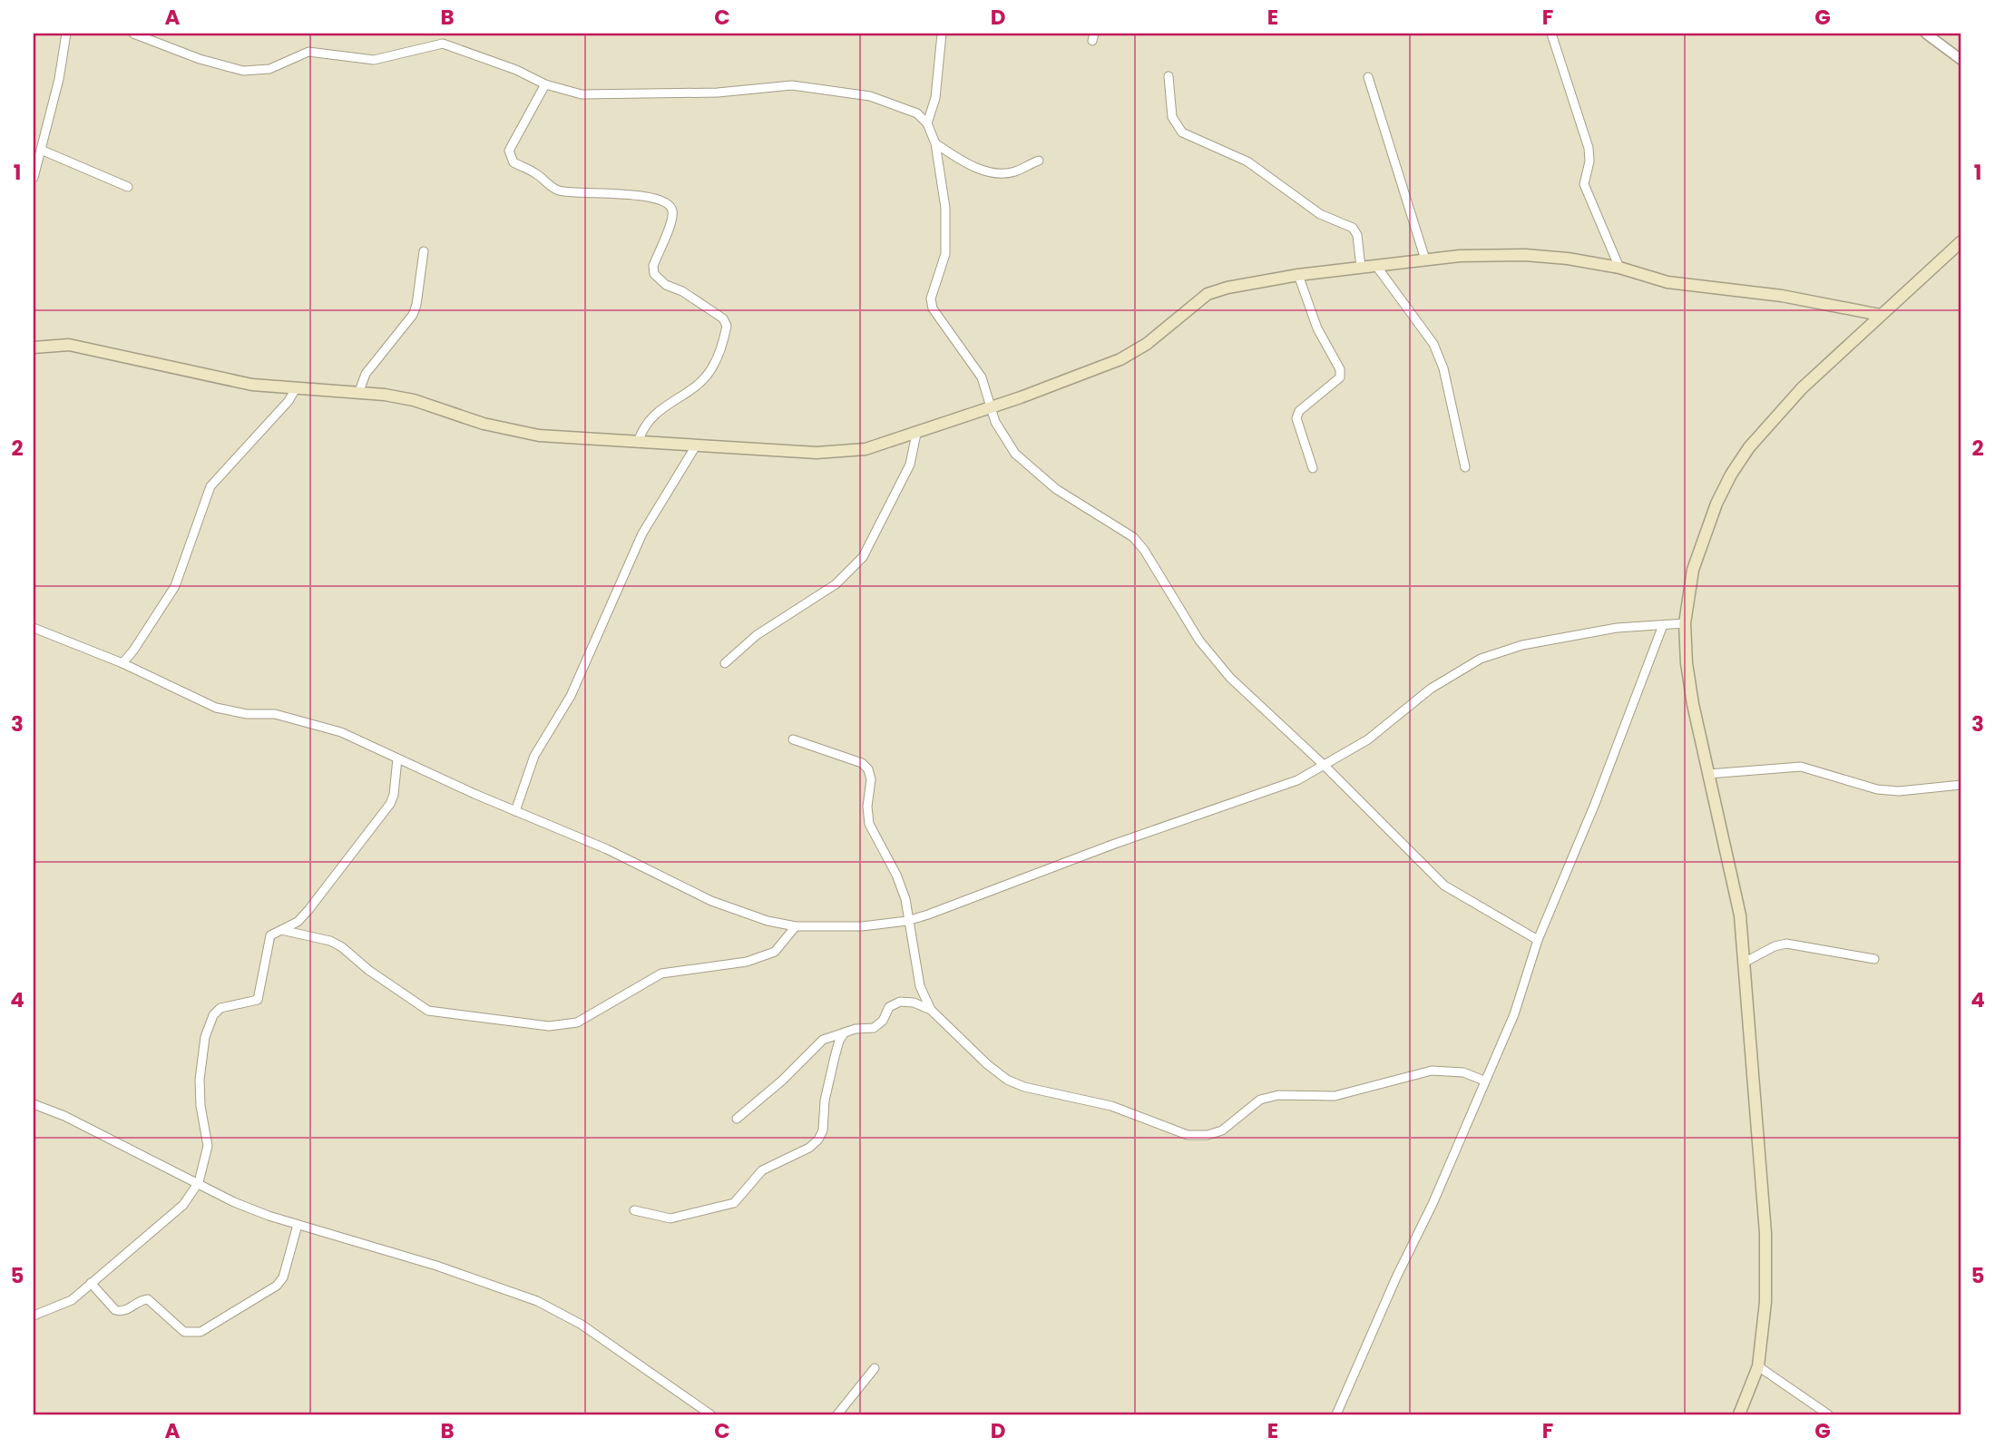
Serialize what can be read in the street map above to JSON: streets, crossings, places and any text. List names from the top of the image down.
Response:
{
  "grid": {
    "columns": [
      "A",
      "B",
      "C",
      "D",
      "E",
      "F",
      "G"
    ],
    "rows": [
      "1",
      "2",
      "3",
      "4",
      "5"
    ]
  }
}
